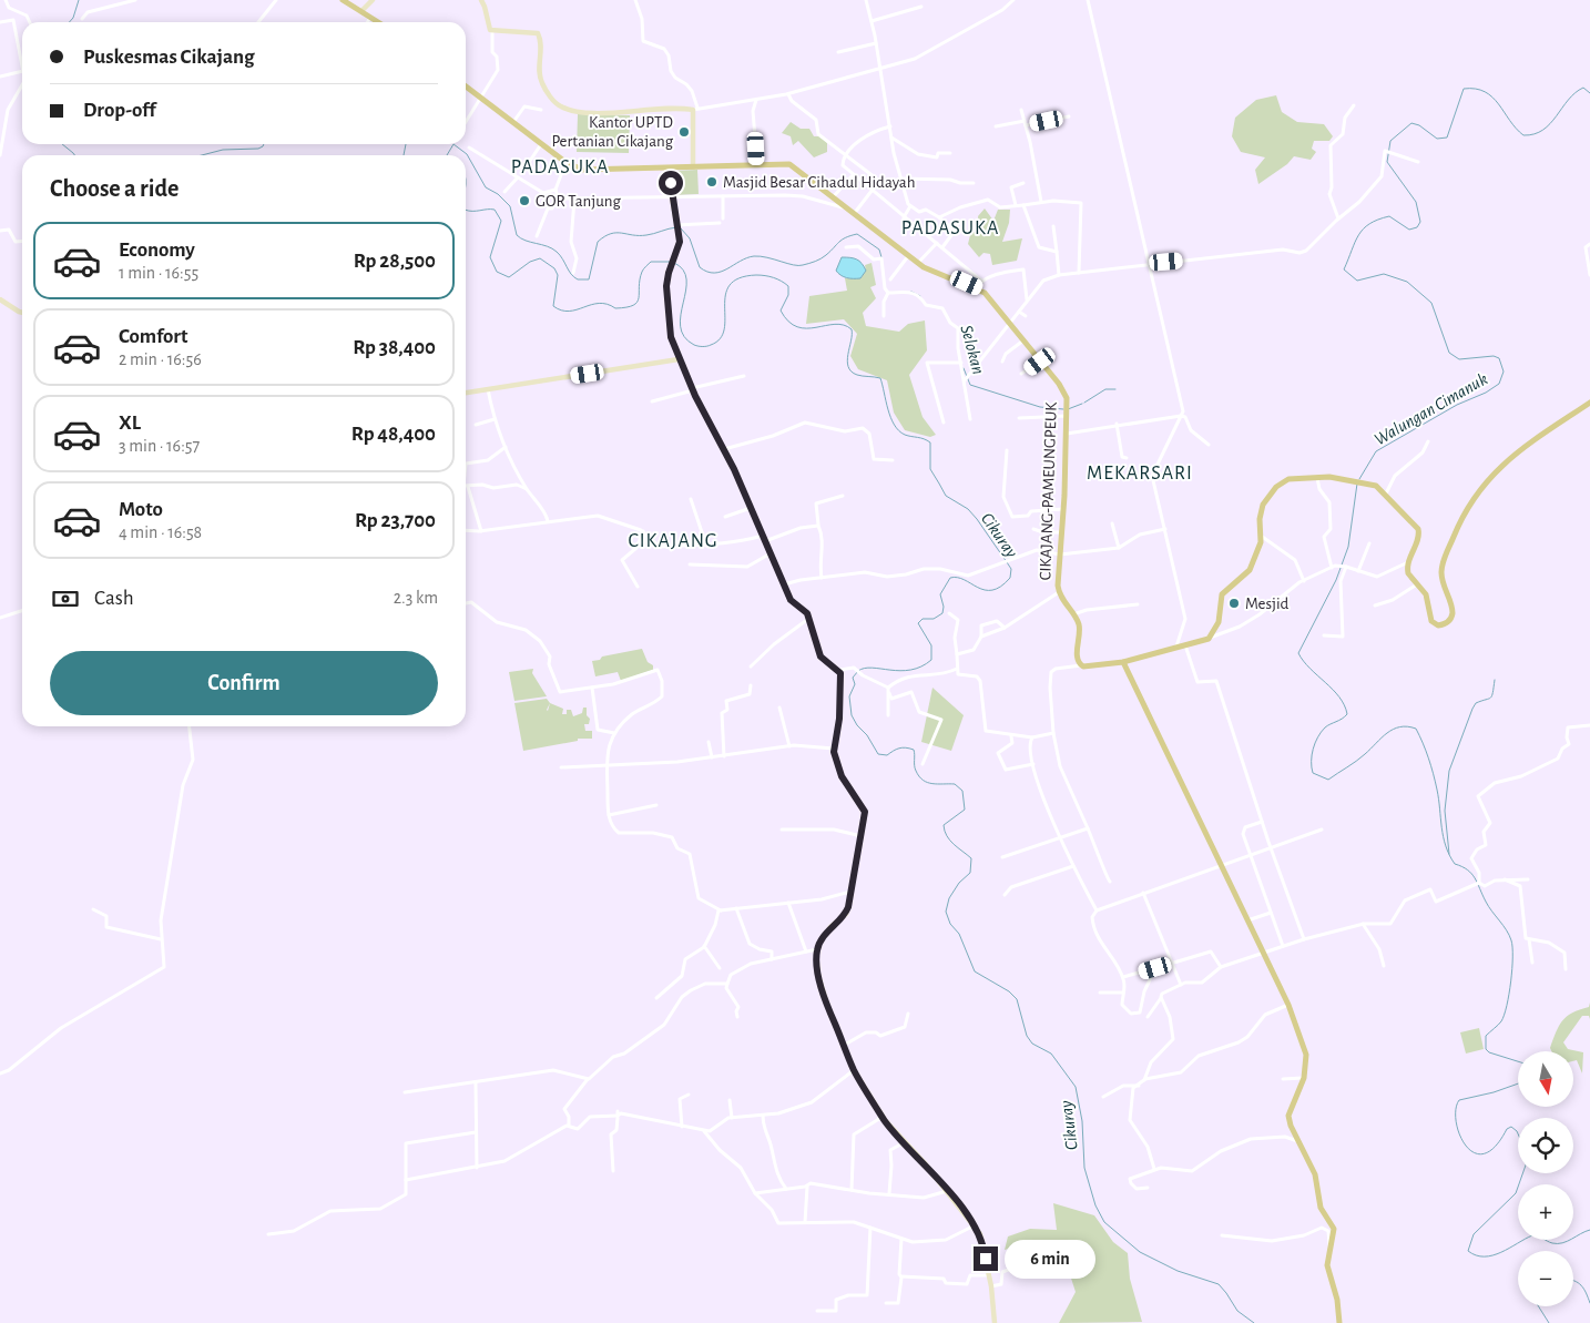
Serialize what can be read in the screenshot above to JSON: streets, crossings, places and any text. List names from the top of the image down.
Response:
{
  "streets": {
    "main road": ["CIKAJANG-PAMEUNGPEUK"]
  },
  "districts": [
    "PADASUKA",
    "PADASUKA",
    "MEKARSARI",
    "CIKAJANG"
  ],
  "water": ["Selokan", "Walungan Cimanuk", "Cikuray"],
  "places": [
    "Kantor UPTD Pertanian Cikajang",
    "Masjid Besar Cihadul Hidayah",
    "GOR Tanjung",
    "Mesjid"
  ],
  "north": "bottom",
  "page": {
    "banner": ["Puskesmas Cikajang", "Drop-off"],
    "heading": "Choose a ride",
    "list": [
      {
        "name": "Economy",
        "note": "1 min · 16:55",
        "value": "Rp 28,500"
      },
      {
        "name": "Comfort",
        "note": "2 min · 16:56",
        "value": "Rp 38,400"
      },
      {
        "name": "XL",
        "note": "3 min · 16:57",
        "value": "Rp 48,400"
      },
      {
        "name": "Moto",
        "note": "4 min · 16:58",
        "value": "Rp 23,700"
      }
    ],
    "pay": ["Cash", "2.3 km"],
    "buttons": "Confirm",
    "map_buttons": ["+", "−"],
    "bubble": "6 min"
  }
}
